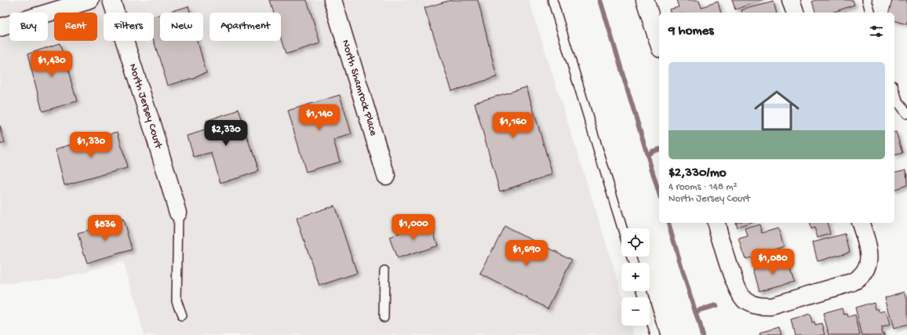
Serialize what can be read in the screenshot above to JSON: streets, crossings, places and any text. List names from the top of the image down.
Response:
{
  "streets": {
    "street": ["North Shamrock Place", "North Jersey Court"]
  },
  "page": {
    "chip": [
      "Buy",
      "Rent",
      "Filters",
      "New",
      "Apartment"
    ],
    "heading": "9 homes",
    "list": [
      {
        "name": "$2,330/mo",
        "note": "4 rooms · 148 m² · North Jersey Court"
      }
    ],
    "price": [
      "$1,430",
      "$1,140",
      "$1,160",
      "$2,330",
      "$1,330",
      "$1,000",
      "$836",
      "$1,690",
      "$1,080"
    ],
    "map_buttons": ["+", "−"]
  }
}
